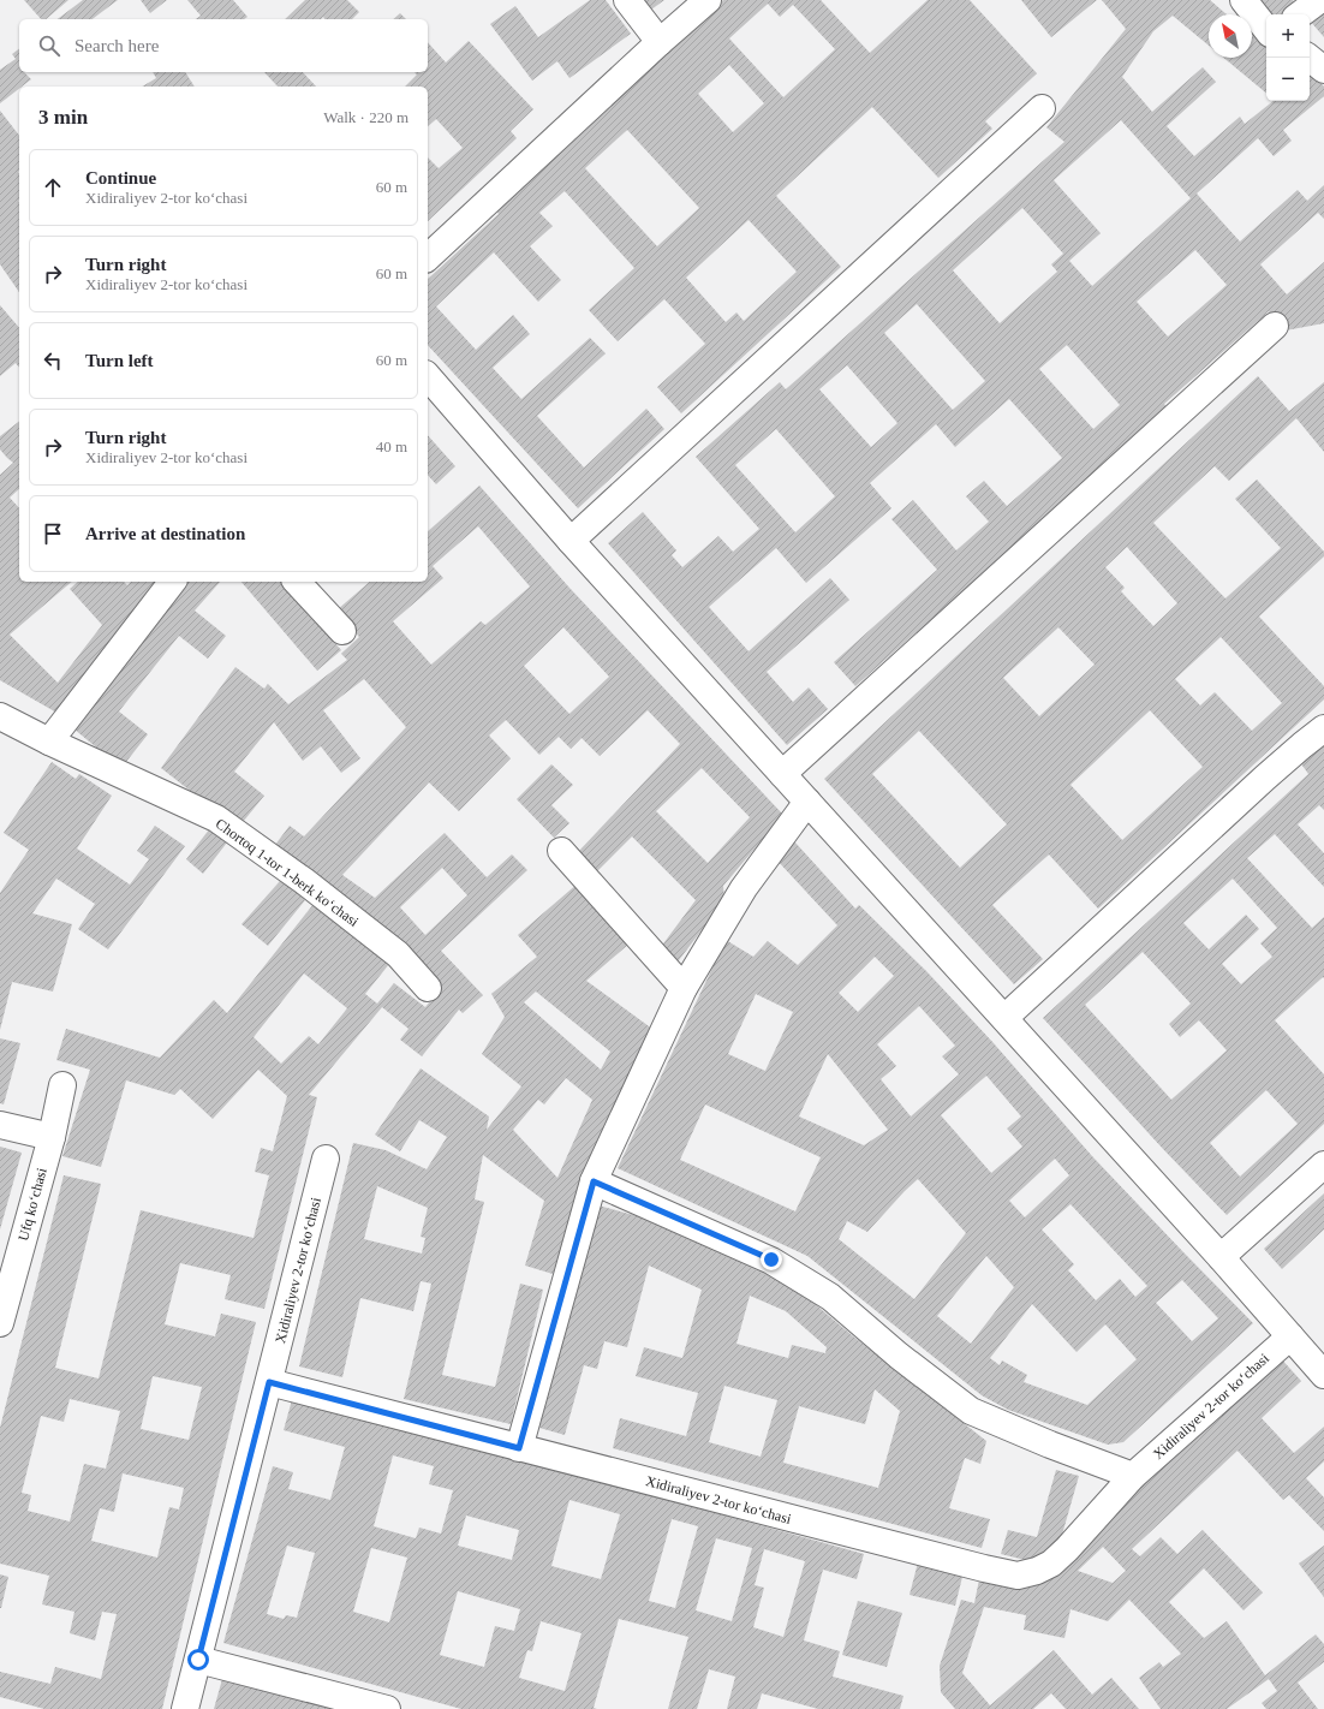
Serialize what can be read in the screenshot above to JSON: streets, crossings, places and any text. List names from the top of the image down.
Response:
{
  "streets": {
    "street": ["Chortoq 1-tor 1-berk koʻchasi", "Ufq koʻchasi", "Xidiraliyev 2-tor koʻchasi"]
  },
  "north": "top left",
  "page": {
    "map_buttons": ["+", "−"],
    "search": "Search here",
    "heading": ["3 min", "Walk · 220 m"],
    "list": [
      ["Continue", "Xidiraliyev 2-tor koʻchasi", "60 m"],
      ["Turn right", "Xidiraliyev 2-tor koʻchasi", "60 m"],
      ["Turn left", "60 m"],
      ["Turn right", "Xidiraliyev 2-tor koʻchasi", "40 m"],
      "Arrive at destination"
    ]
  }
}
